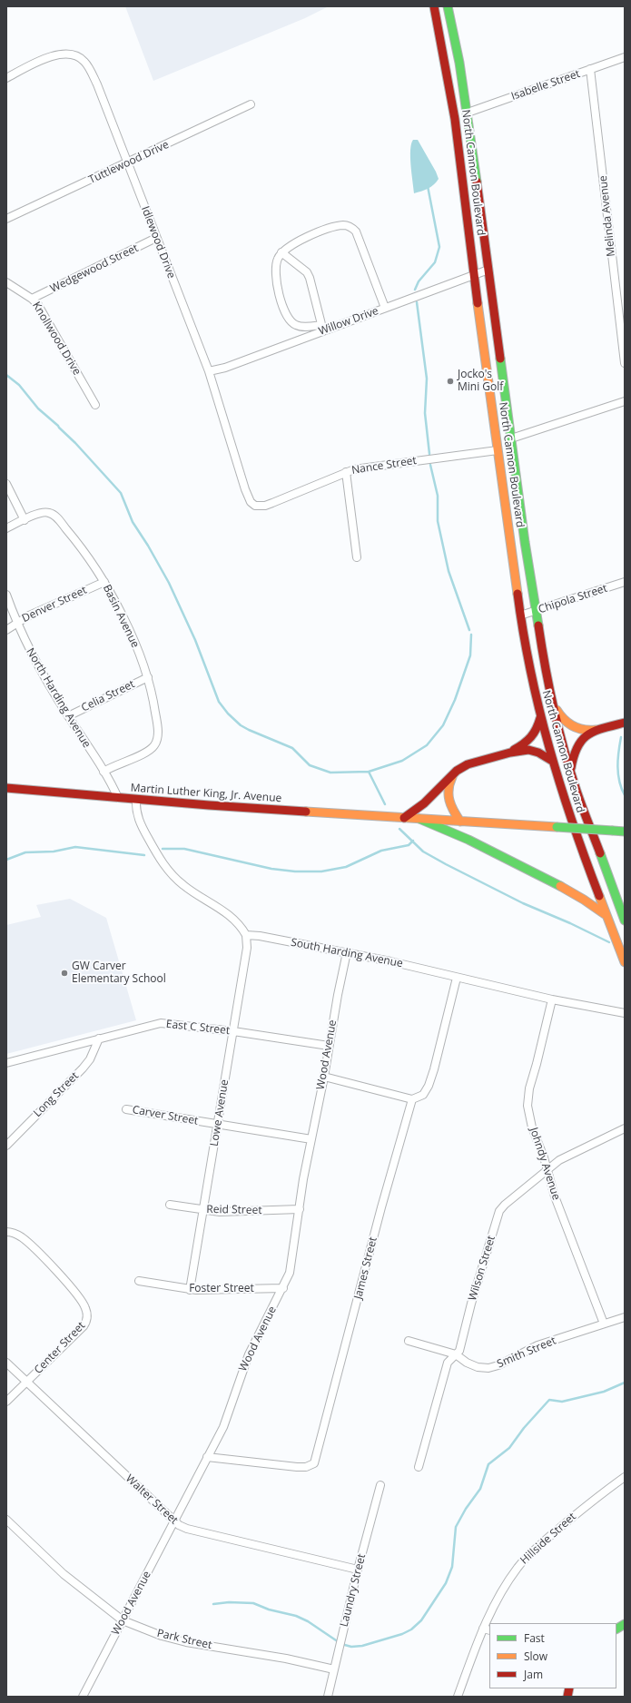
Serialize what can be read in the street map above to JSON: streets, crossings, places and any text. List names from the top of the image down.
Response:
{
  "streets": {
    "main road": ["North Cannon Boulevard", "Martin Luther King, Jr. Avenue"],
    "street": [
      "Isabelle Street",
      "Tuttlewood Drive",
      "Melinda Avenue",
      "Idlewood Drive",
      "Wedgewood Street",
      "Willow Drive",
      "Knollwood Drive",
      "Nance Street",
      "Chipola Street",
      "Denver Street",
      "Basin Avenue",
      "Celia Street",
      "North Harding Avenue",
      "South Harding Avenue",
      "East C Street",
      "Wood Avenue",
      "Long Street",
      "Lowe Avenue",
      "Carver Street",
      "Johndy Avenue",
      "Reid Street",
      "James Street",
      "Wilson Street",
      "Foster Street",
      "Center Street",
      "Smith Street",
      "Walter Street",
      "Hillside Street",
      "Laundry Street",
      "Park Street"
    ]
  },
  "crossings": [
    ["Isabelle Street", "North Cannon Boulevard"],
    ["Isabelle Street", "Melinda Avenue"],
    ["Tuttlewood Drive", "Idlewood Drive"],
    ["North Cannon Boulevard", "Willow Drive"],
    ["North Cannon Boulevard", "Nance Street"],
    ["North Cannon Boulevard", "Chipola Street"],
    ["Idlewood Drive", "Wedgewood Street"],
    ["Idlewood Drive", "Willow Drive"],
    ["Idlewood Drive", "Nance Street"],
    ["Wedgewood Street", "Knollwood Drive"],
    ["Denver Street", "Basin Avenue"],
    ["Denver Street", "North Harding Avenue"],
    ["Basin Avenue", "Celia Street"],
    ["Basin Avenue", "North Harding Avenue"],
    ["Celia Street", "North Harding Avenue"],
    ["North Harding Avenue", "Martin Luther King, Jr. Avenue"],
    ["South Harding Avenue", "Wood Avenue"],
    ["South Harding Avenue", "Lowe Avenue"],
    ["South Harding Avenue", "Johndy Avenue"],
    ["East C Street", "Wood Avenue"],
    ["East C Street", "Long Street"],
    ["East C Street", "Lowe Avenue"],
    ["Wood Avenue", "Carver Street"],
    ["Wood Avenue", "Reid Street"],
    ["Wood Avenue", "James Street"],
    ["Wood Avenue", "Foster Street"],
    ["Wood Avenue", "Walter Street"],
    ["Wood Avenue", "Park Street"],
    ["Lowe Avenue", "Carver Street"],
    ["Lowe Avenue", "Reid Street"],
    ["Lowe Avenue", "Foster Street"],
    ["Johndy Avenue", "Wilson Street"],
    ["Johndy Avenue", "Smith Street"],
    ["Wilson Street", "Smith Street"],
    ["Center Street", "Walter Street"],
    ["Walter Street", "Laundry Street"],
    ["Laundry Street", "Park Street"]
  ],
  "places": ["Jocko's Mini Golf", "GW Carver Elementary School"],
  "legend": ["Fast", "Slow", "Jam"]
}
